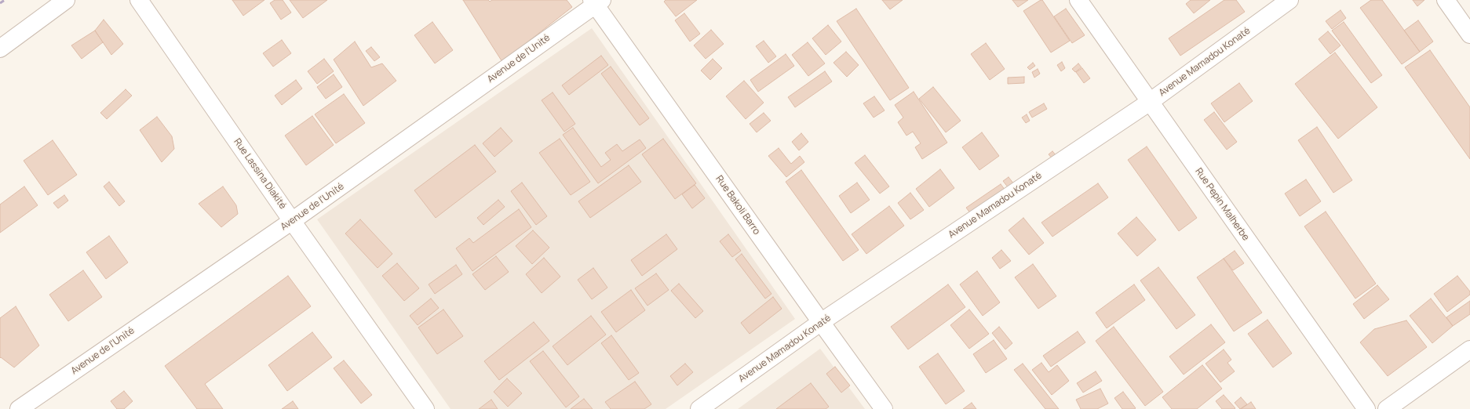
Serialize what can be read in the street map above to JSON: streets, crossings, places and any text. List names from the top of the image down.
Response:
{
  "streets": {
    "street": [
      "Avenue de l'Unité",
      "Avenue Mamadou Konaté",
      "Rue Lassina Diakité",
      "Rue Pepin Malherbe",
      "Rue Bakoli Barro"
    ]
  },
  "crossings": [
    ["Avenue de l'Unité", "Rue Lassina Diakité"],
    ["Avenue de l'Unité", "Rue Bakoli Barro"],
    ["Avenue Mamadou Konaté", "Rue Pepin Malherbe"],
    ["Avenue Mamadou Konaté", "Rue Bakoli Barro"]
  ]
}
